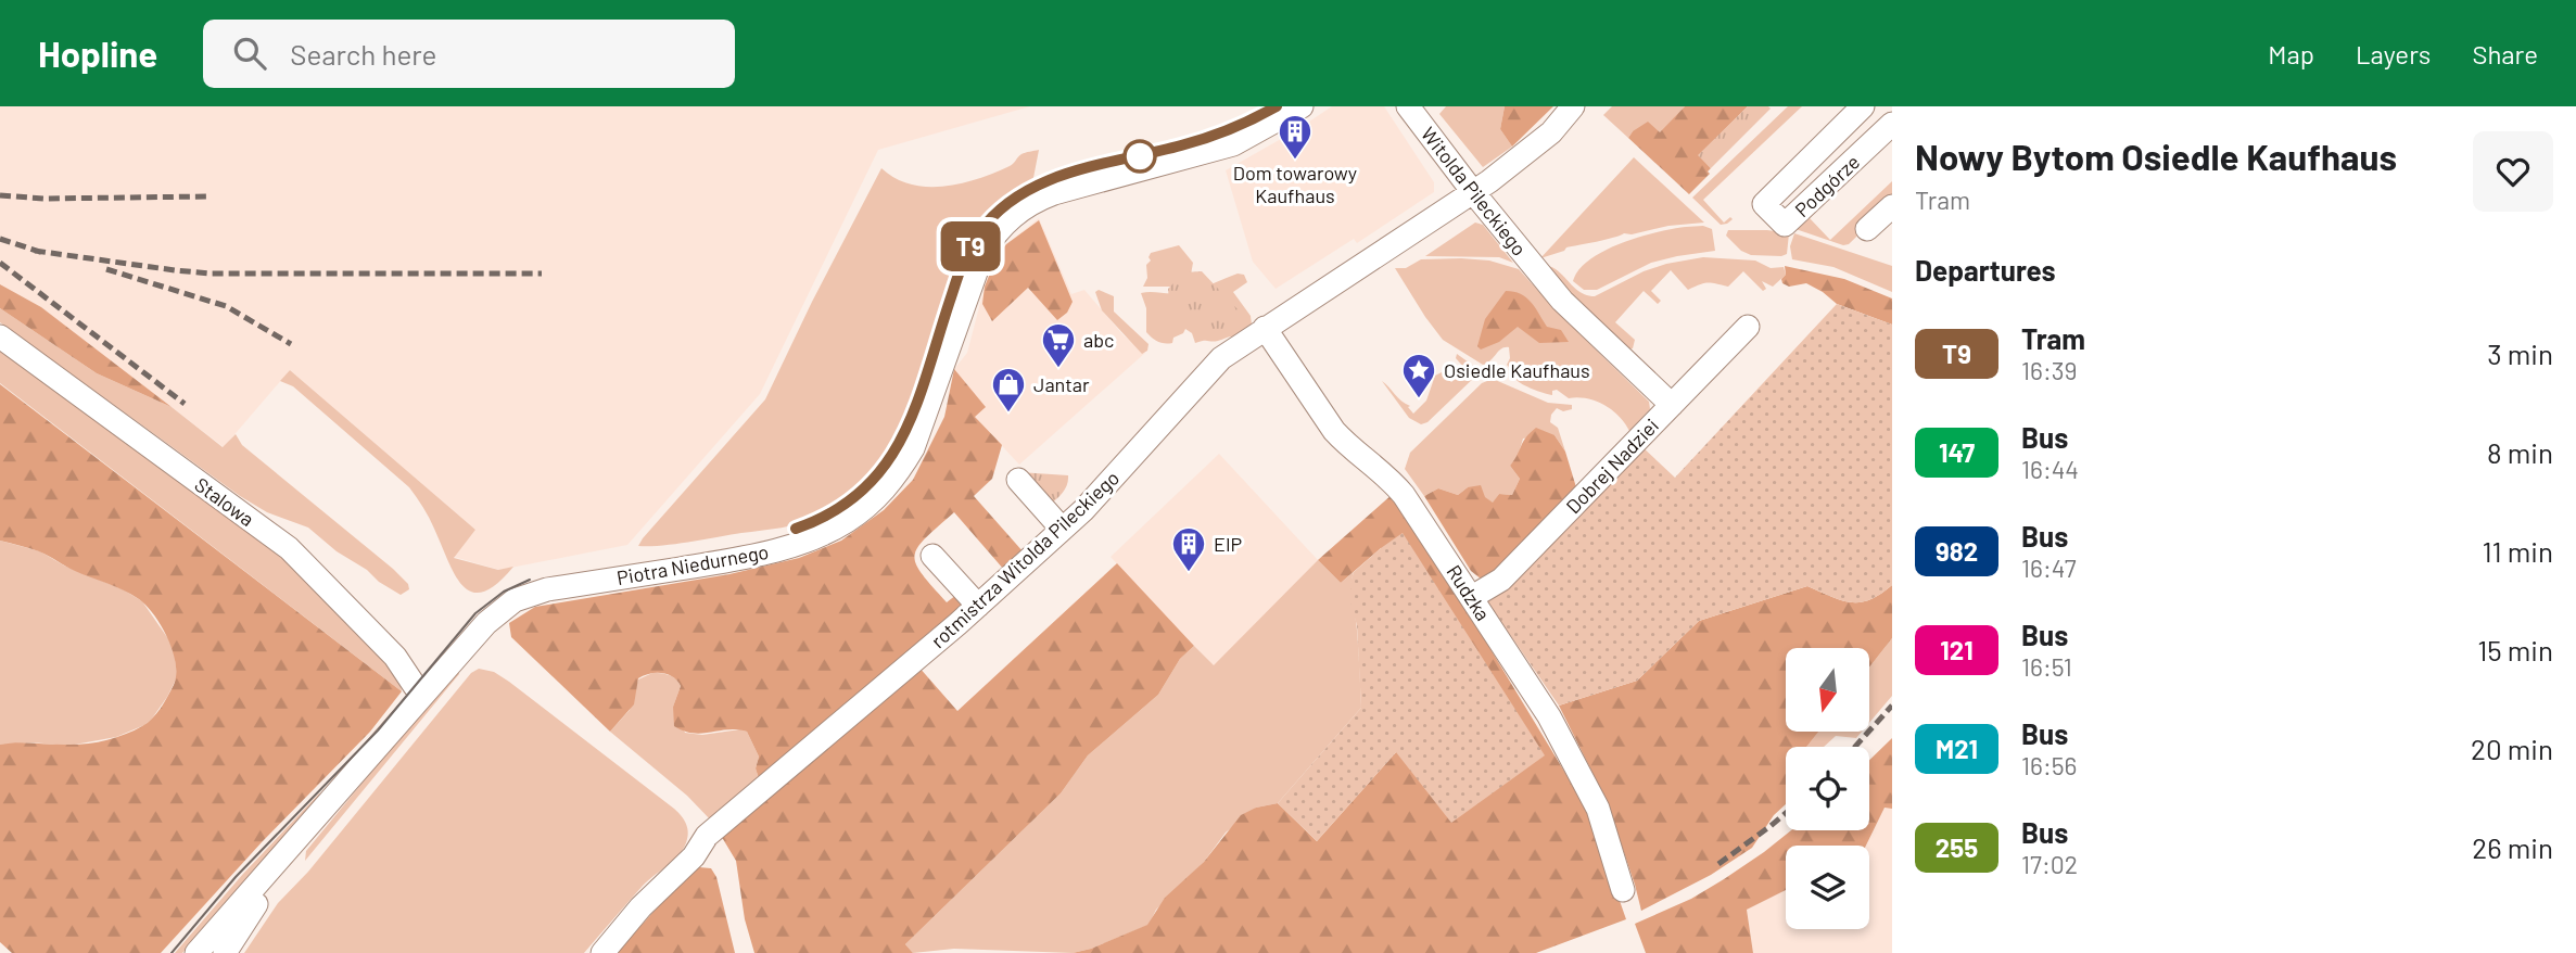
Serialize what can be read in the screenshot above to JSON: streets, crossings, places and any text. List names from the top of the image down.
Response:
{
  "streets": {
    "street": [
      "Podgórze",
      "Witolda Pileckiego",
      "Dobrej Nadziei",
      "Stalowa",
      "rotmistrza Witolda Pileckiego",
      "Piotra Niedurnego",
      "Rudzka"
    ]
  },
  "crossings": [
    ["Witolda Pileckiego", "Dobrej Nadziei"],
    ["Witolda Pileckiego", "rotmistrza Witolda Pileckiego"],
    ["Dobrej Nadziei", "Rudzka"],
    ["Stalowa", "Piotra Niedurnego"],
    ["rotmistrza Witolda Pileckiego", "Rudzka"]
  ],
  "places": {
    "building": ["Dom towarowy Kaufhaus", "EIP"],
    "supermarket": ["abc"],
    "place": ["Osiedle Kaufhaus"],
    "shop": ["Jantar"]
  },
  "lines": ["tram line T9"],
  "north": "bottom",
  "page": {
    "header": "Hopline",
    "search": "Search here",
    "nav": ["Map", "Layers", "Share"],
    "on_map": "T9",
    "heading": [
      ["Nowy Bytom Osiedle Kaufhaus", "Tram"],
      "Departures"
    ],
    "list": [
      {
        "mark": "T9",
        "name": "Tram",
        "note": "16:39",
        "value": "3 min"
      },
      {
        "mark": "147",
        "name": "Bus",
        "note": "16:44",
        "value": "8 min"
      },
      {
        "mark": "982",
        "name": "Bus",
        "note": "16:47",
        "value": "11 min"
      },
      {
        "mark": "121",
        "name": "Bus",
        "note": "16:51",
        "value": "15 min"
      },
      {
        "mark": "M21",
        "name": "Bus",
        "note": "16:56",
        "value": "20 min"
      },
      {
        "mark": "255",
        "name": "Bus",
        "note": "17:02",
        "value": "26 min"
      }
    ]
  }
}
